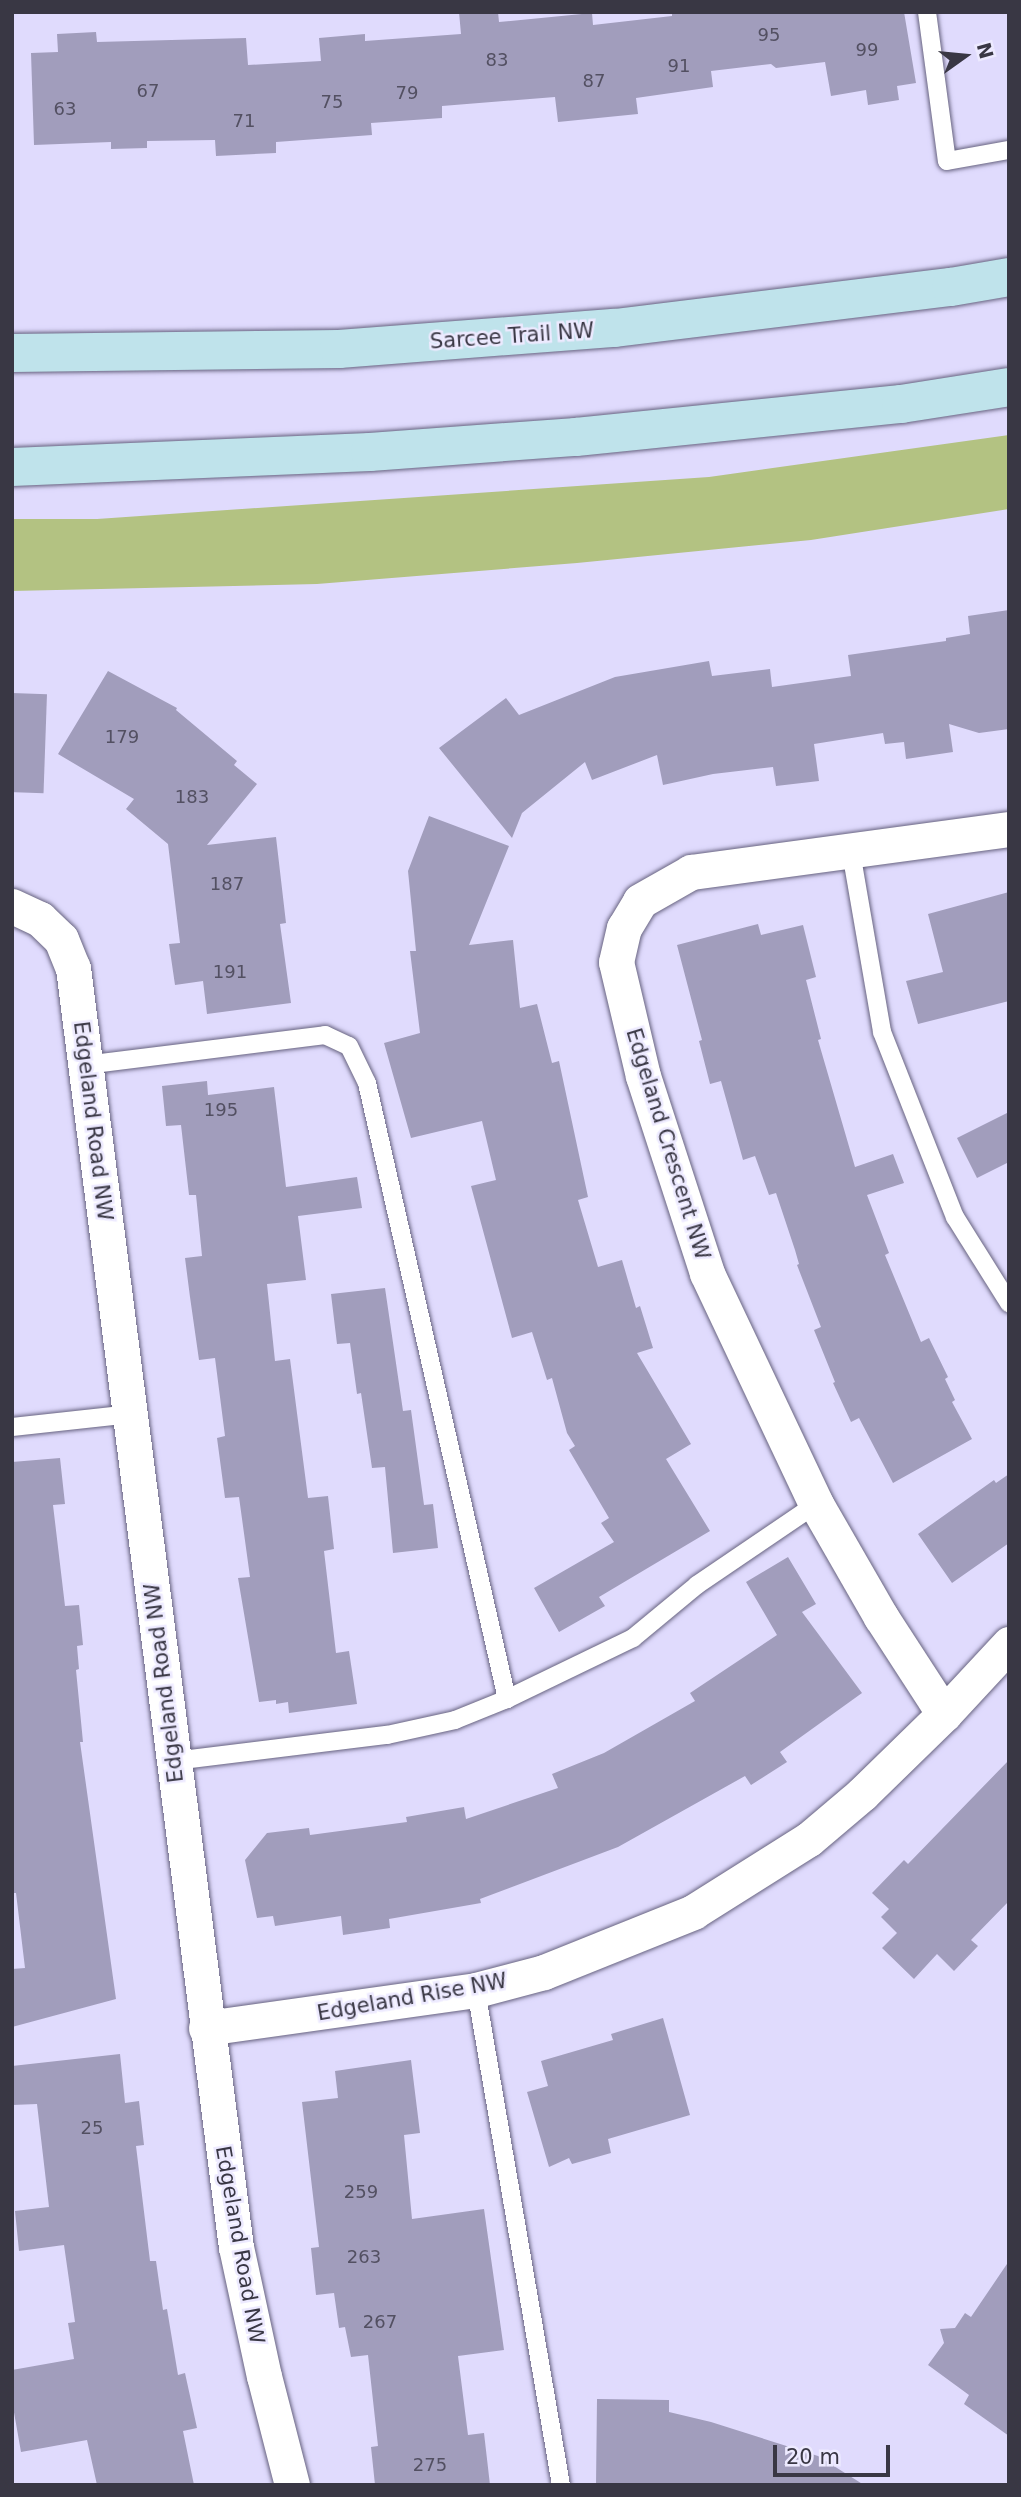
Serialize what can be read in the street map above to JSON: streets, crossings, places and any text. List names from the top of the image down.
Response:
{
  "streets": {
    "main road": ["Sarcee Trail NW"],
    "street": ["Edgeland Road NW", "Edgeland Crescent NW", "Edgeland Rise NW"]
  },
  "crossings": [
    ["Edgeland Road NW", "Edgeland Rise NW"],
    ["Edgeland Crescent NW", "Edgeland Rise NW"]
  ],
  "house_numbers": [
    "95",
    "99",
    "83",
    "91",
    "87",
    "67",
    "79",
    "75",
    "63",
    "71",
    "179",
    "183",
    "187",
    "191",
    "195",
    "25",
    "259",
    "263",
    "267",
    "275"
  ],
  "scale_bar": "20 m",
  "north": "right"
}
